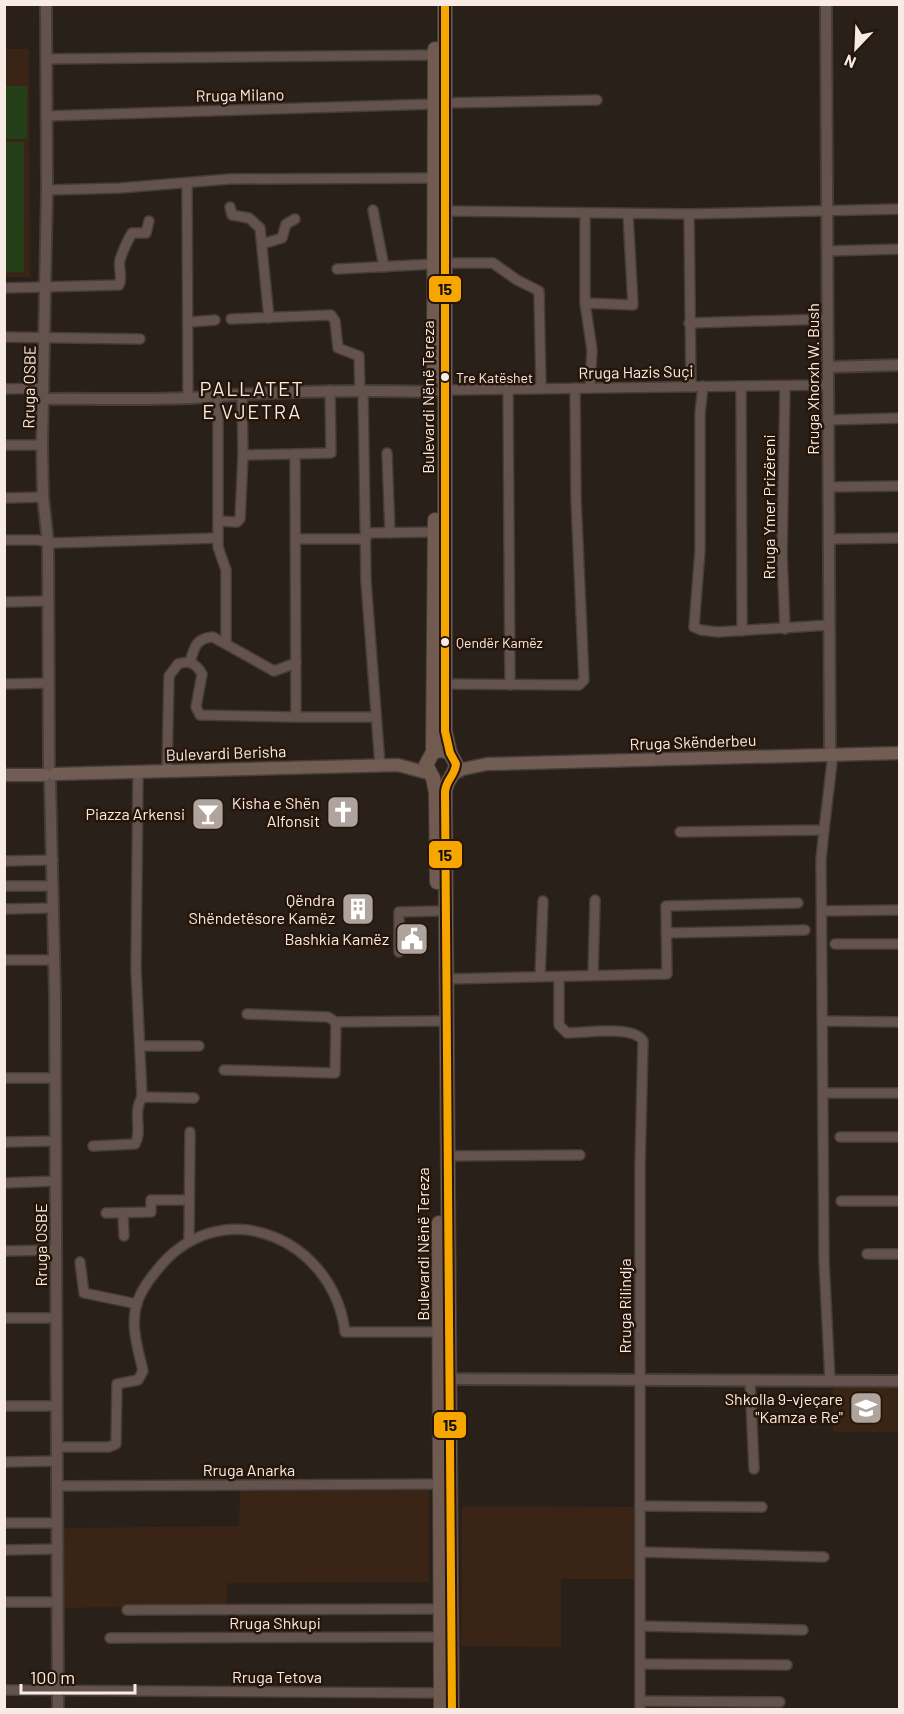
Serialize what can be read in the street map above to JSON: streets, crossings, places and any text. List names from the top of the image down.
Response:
{
  "streets": {
    "main road": ["Bulevardi Nënë Tereza", "Rruga Skënderbeu", "Bulevardi Berisha"],
    "street": [
      "Rruga Milano",
      "Rruga Hazis Suçi",
      "Rruga Xhorxh W. Bush",
      "Rruga OSBE",
      "Rruga Ymer Prizëreni",
      "Rruga Rilindja",
      "Rruga Anarka",
      "Rruga Shkupi",
      "Rruga Tetova"
    ]
  },
  "crossings": [
    ["Rruga Milano", "Rruga OSBE"],
    ["Rruga Milano", "Bulevardi Nënë Tereza"],
    ["Rruga Hazis Suçi", "Rruga Xhorxh W. Bush"],
    ["Rruga Hazis Suçi", "Bulevardi Nënë Tereza"],
    ["Rruga Hazis Suçi", "Rruga Ymer Prizëreni"],
    ["Rruga Xhorxh W. Bush", "Rruga Skënderbeu"],
    ["Rruga OSBE", "Bulevardi Berisha"],
    ["Rruga OSBE", "Rruga Anarka"],
    ["Rruga OSBE", "Rruga Tetova"],
    ["Bulevardi Nënë Tereza", "Rruga Skënderbeu"],
    ["Bulevardi Nënë Tereza", "Bulevardi Berisha"],
    ["Bulevardi Nënë Tereza", "Rruga Anarka"],
    ["Bulevardi Nënë Tereza", "Rruga Shkupi"],
    ["Bulevardi Nënë Tereza", "Rruga Tetova"],
    ["Rruga Skënderbeu", "Bulevardi Berisha"]
  ],
  "districts": ["PALLATET E VJETRA"],
  "places": {
    "other": ["Tre Katëshet", "Qendër Kamëz"],
    "church": ["Kisha e Shën Alfonsit"],
    "bar": ["Piazza Arkensi"],
    "building": ["Qëndra Shëndetësore Kamëz"],
    "public building": ["Bashkia Kamëz"],
    "school or university": ["Shkolla 9-vjeçare \"Kamza e Re\""]
  },
  "lines": ["transit line 15"],
  "scale_bar": "100 m",
  "north": "bottom left"
}
